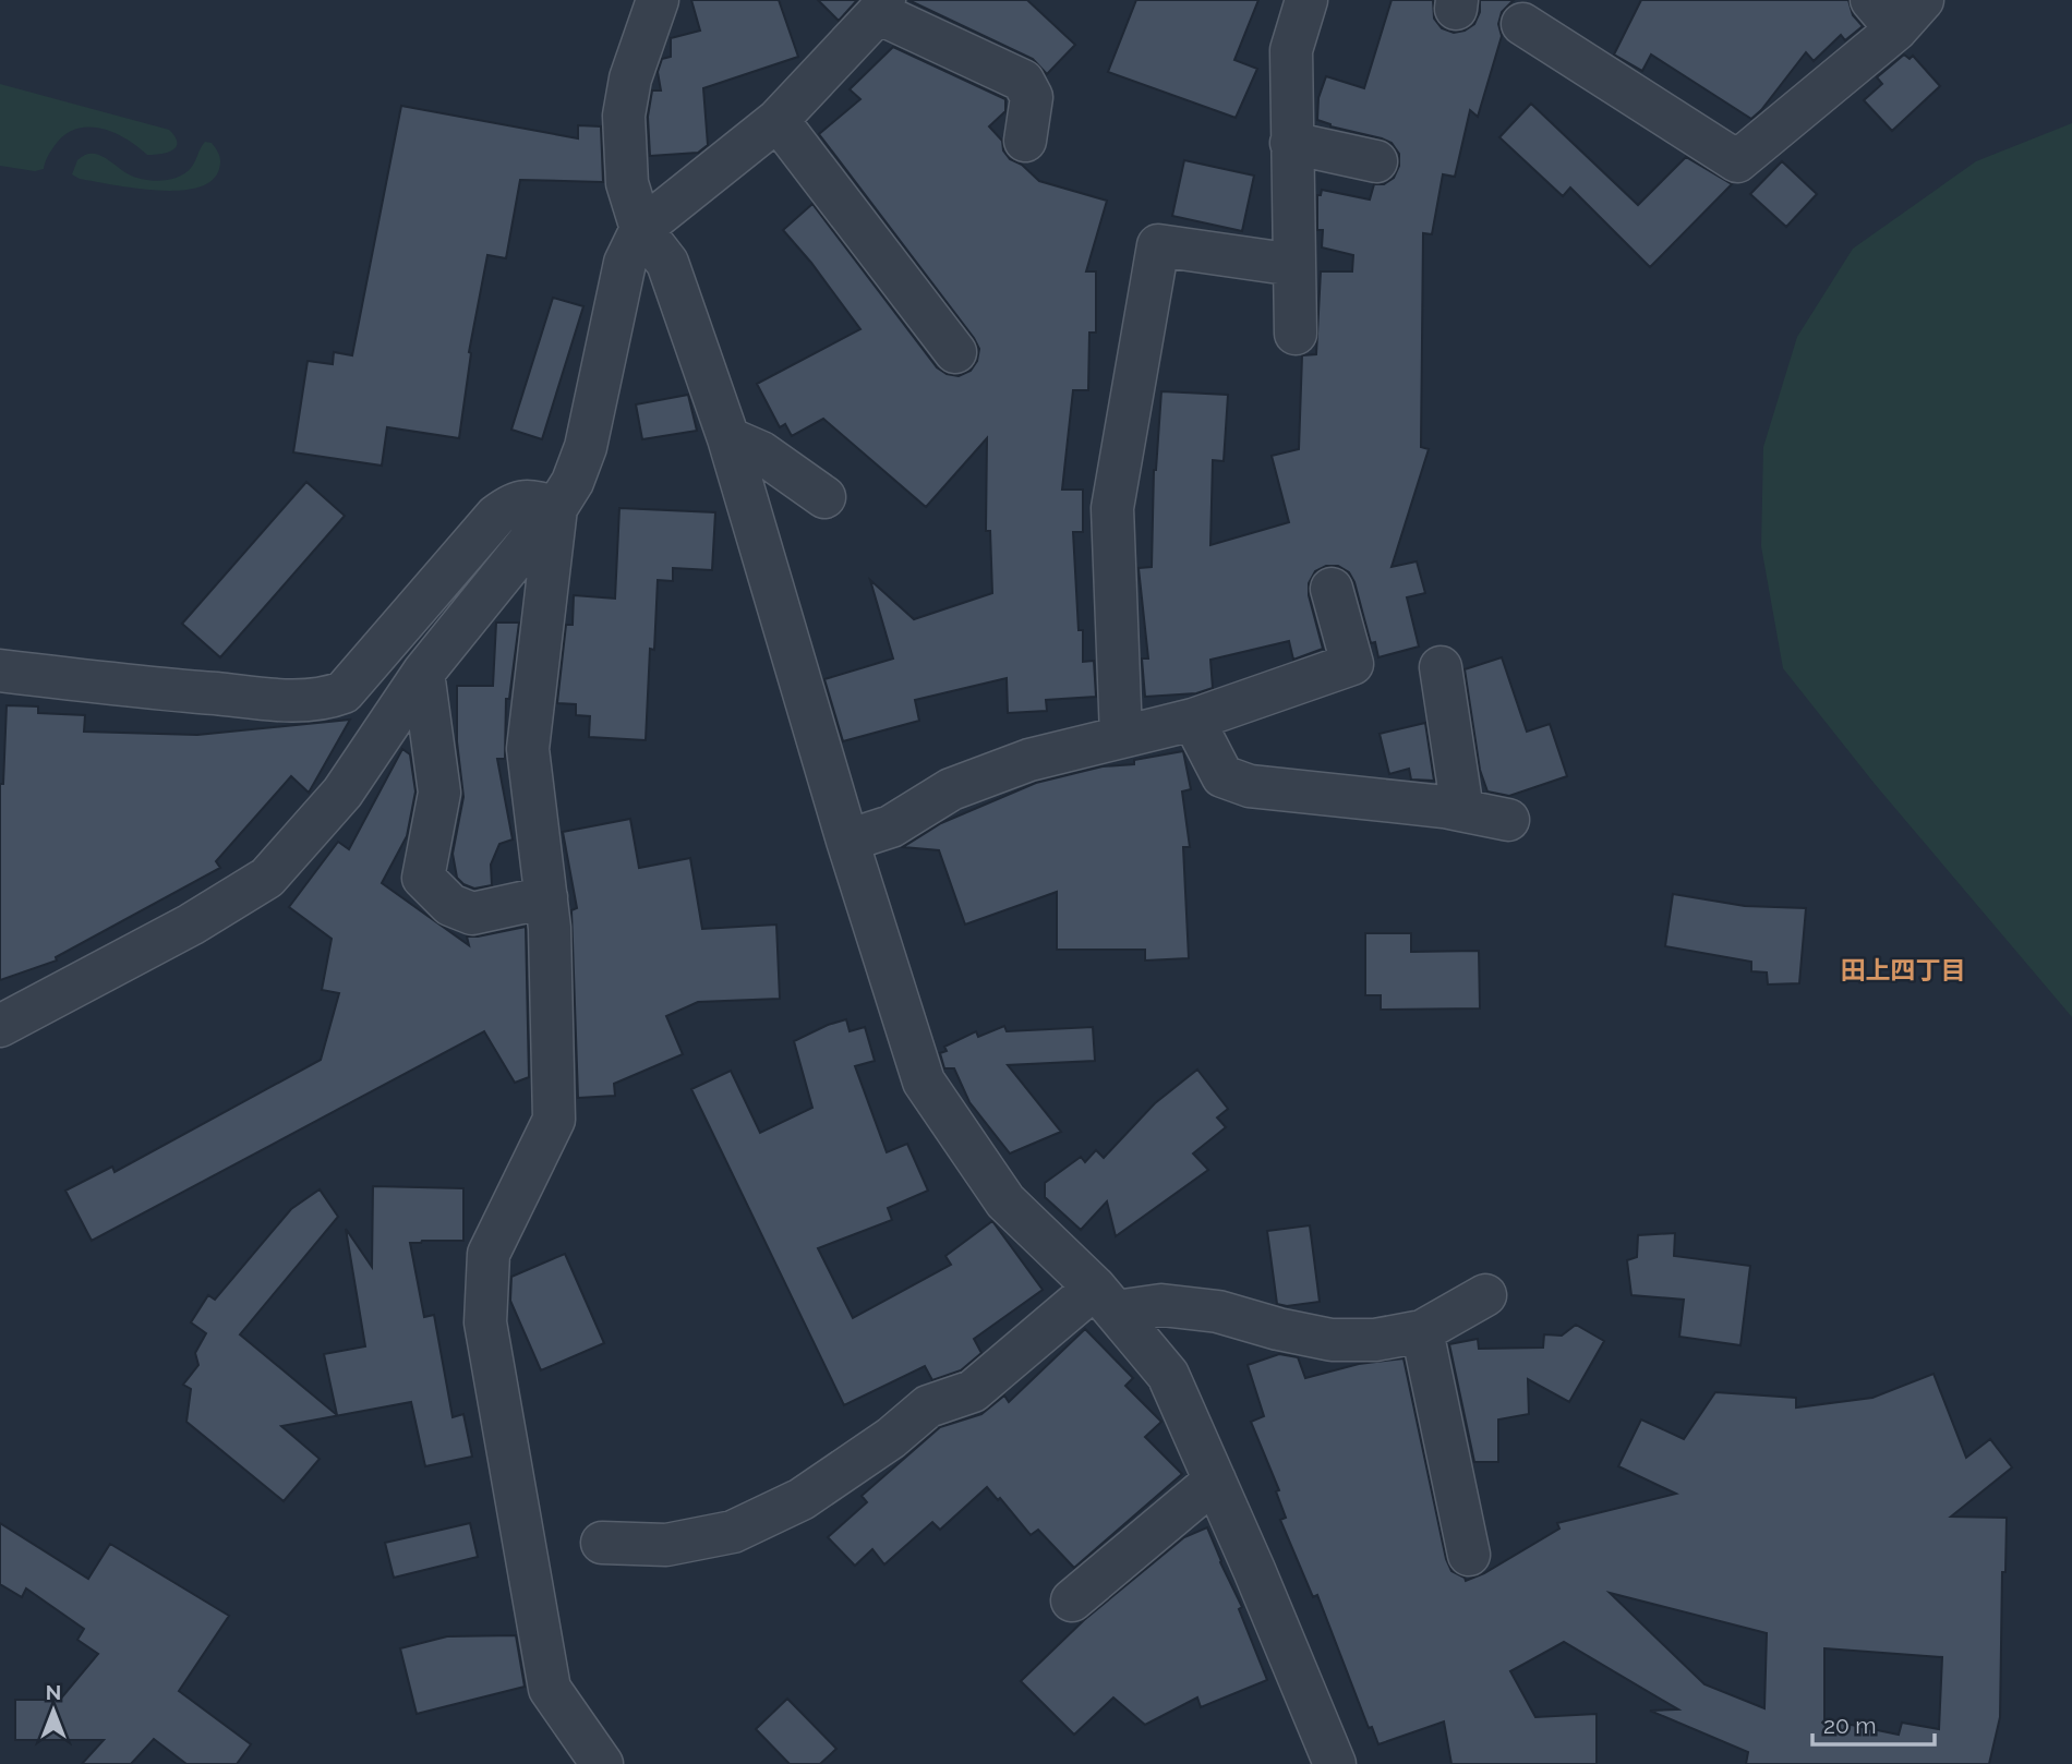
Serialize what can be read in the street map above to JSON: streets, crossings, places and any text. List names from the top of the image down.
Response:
{
  "districts": ["田上四丁目"],
  "scale_bar": "20 m",
  "north": "top"
}
